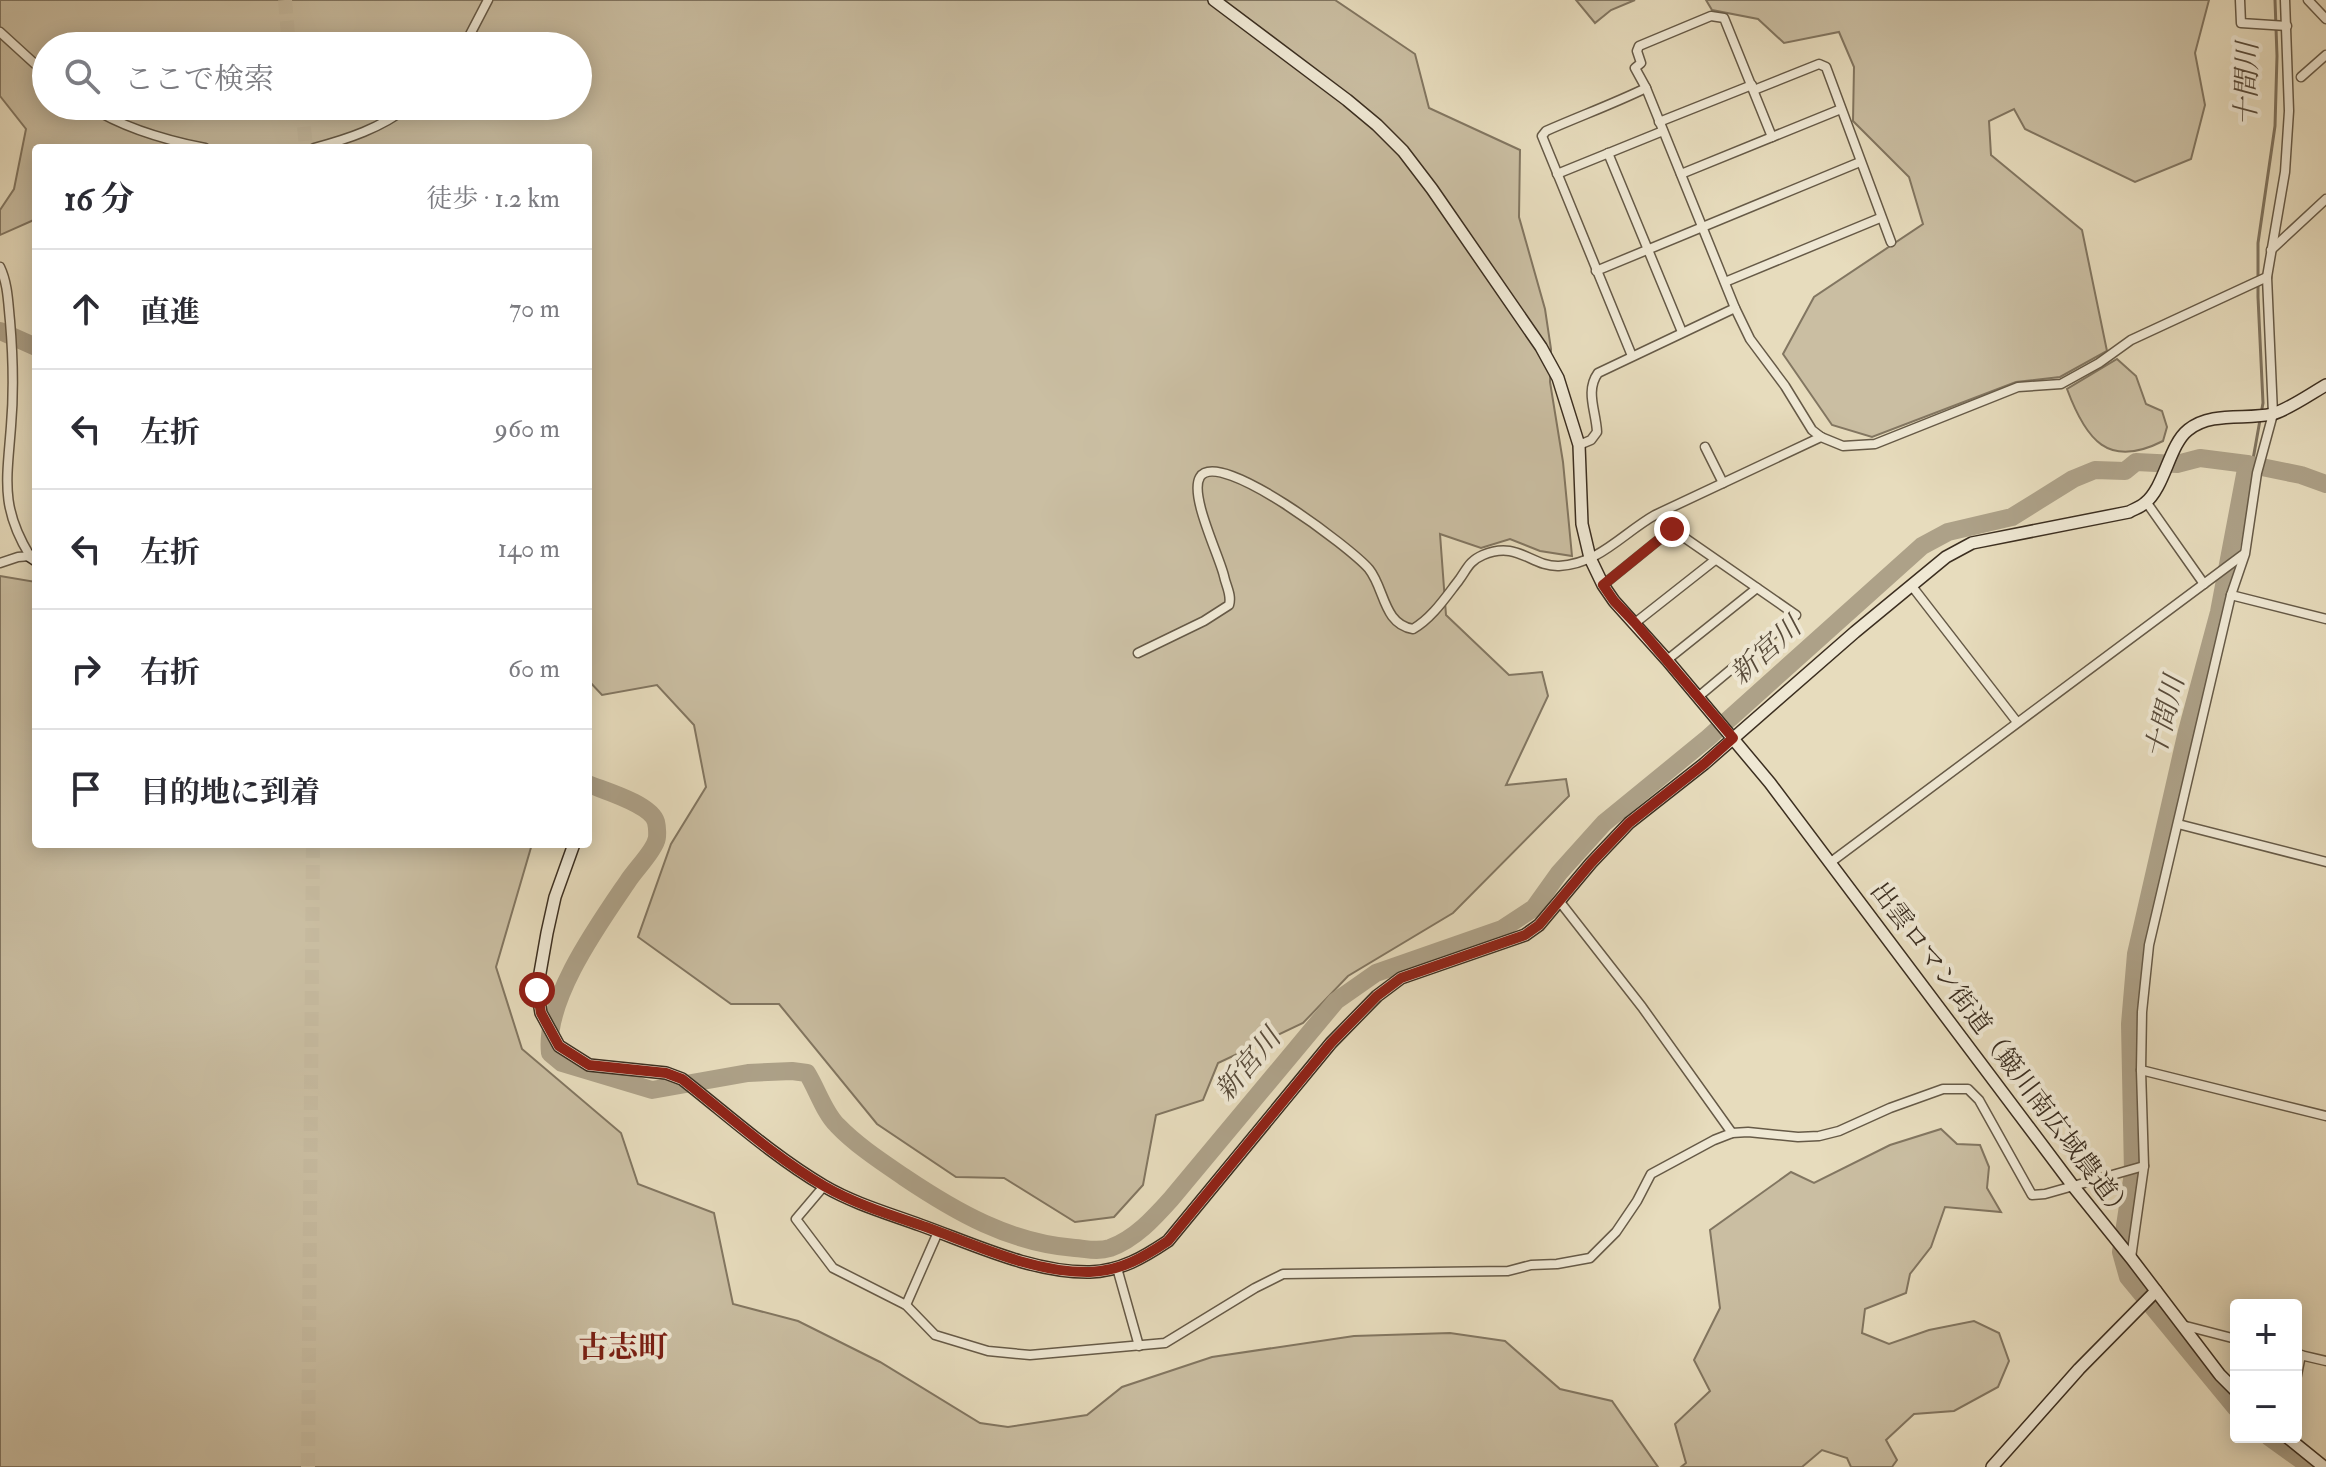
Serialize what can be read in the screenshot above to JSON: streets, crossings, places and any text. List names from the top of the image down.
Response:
{
  "streets": {
    "street": ["出雲ロマン街道（簸川南広域農道）"]
  },
  "districts": ["古志町"],
  "water": ["十間川", "新宮川"],
  "page": {
    "search": "ここで検索",
    "heading": ["16 分", "徒歩 · 1.2 km"],
    "list": [
      ["直進", "70 m"],
      ["左折", "960 m"],
      ["左折", "140 m"],
      ["右折", "60 m"],
      "目的地に到着"
    ],
    "map_buttons": ["+", "−"]
  }
}
